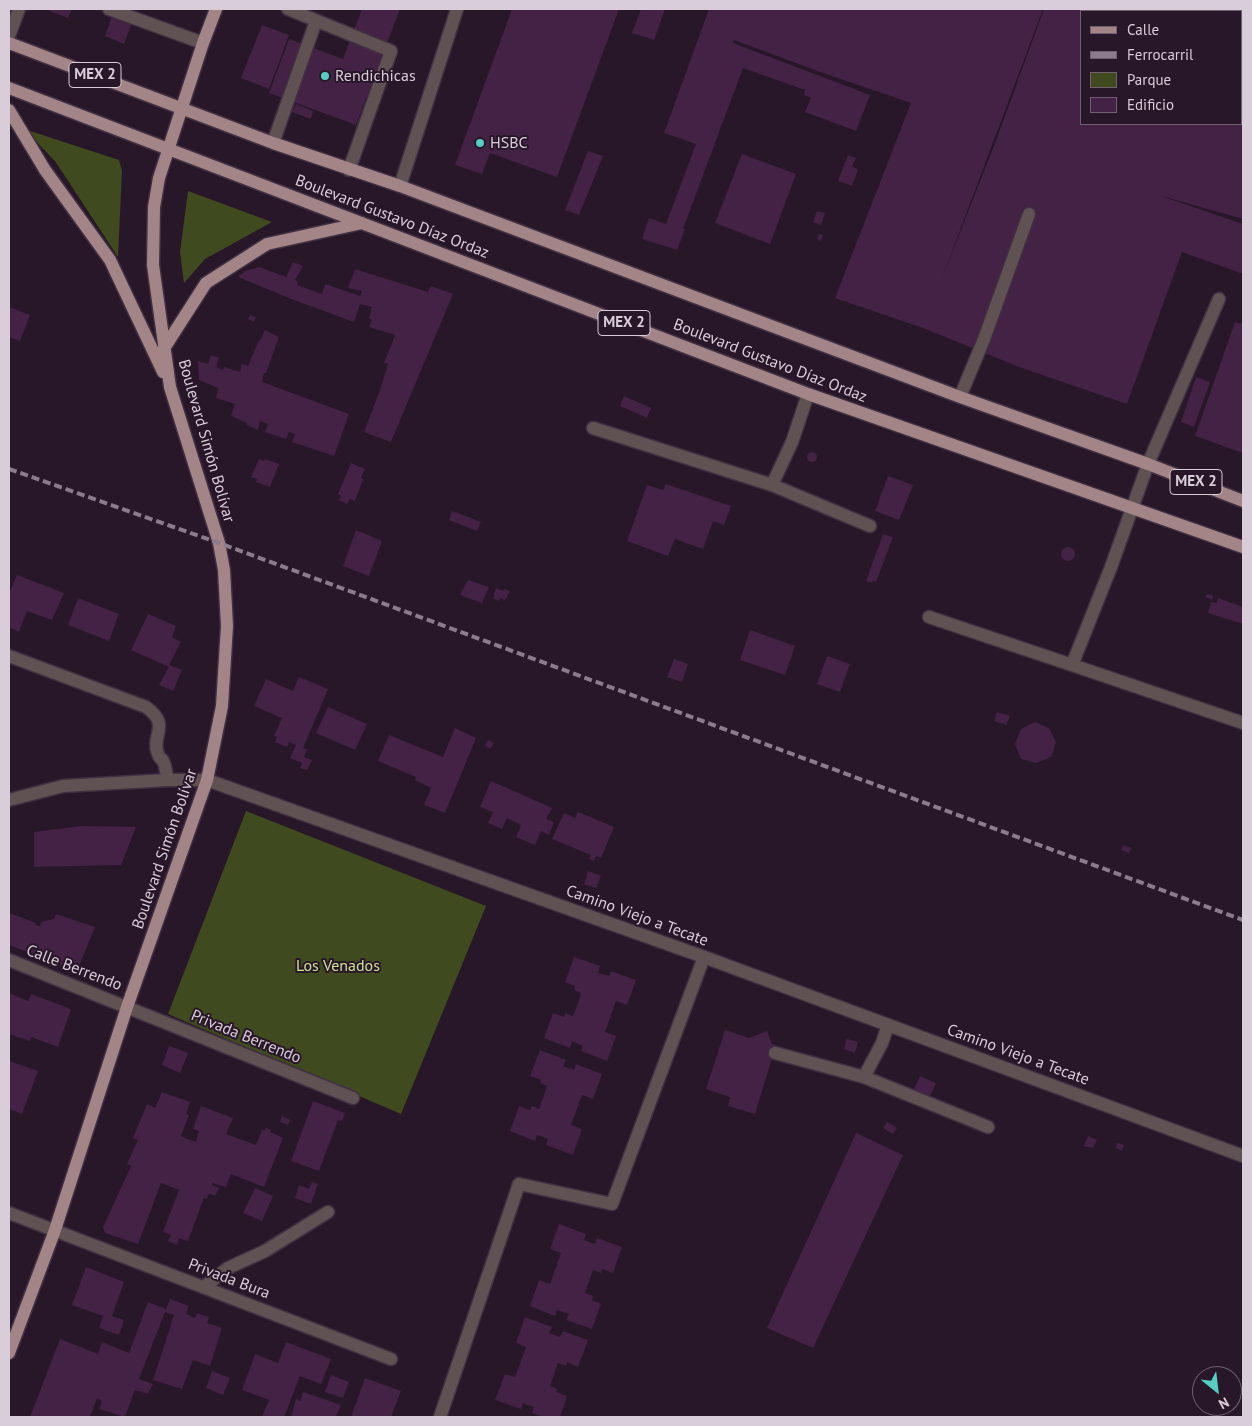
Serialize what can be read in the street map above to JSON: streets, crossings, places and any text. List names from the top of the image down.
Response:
{
  "streets": {
    "main road": ["MEX 2", "Boulevard Gustavo Díaz Ordaz", "Boulevard Simón Bolívar"],
    "street": [
      "Camino Viejo a Tecate",
      "Calle Berrendo",
      "Privada Berrendo",
      "Privada Bura"
    ]
  },
  "crossings": [
    ["Boulevard Gustavo Díaz Ordaz", "Boulevard Simón Bolívar"],
    ["Boulevard Simón Bolívar", "Camino Viejo a Tecate"],
    ["Boulevard Simón Bolívar", "Calle Berrendo"],
    ["Boulevard Simón Bolívar", "Privada Berrendo"],
    ["Boulevard Simón Bolívar", "Privada Bura"],
    ["Calle Berrendo", "Privada Berrendo"]
  ],
  "parks": ["Los Venados"],
  "places": ["Rendichicas", "HSBC"],
  "legend": [
    "Calle",
    "Ferrocarril",
    "Parque",
    "Edificio"
  ],
  "north": "bottom right"
}
